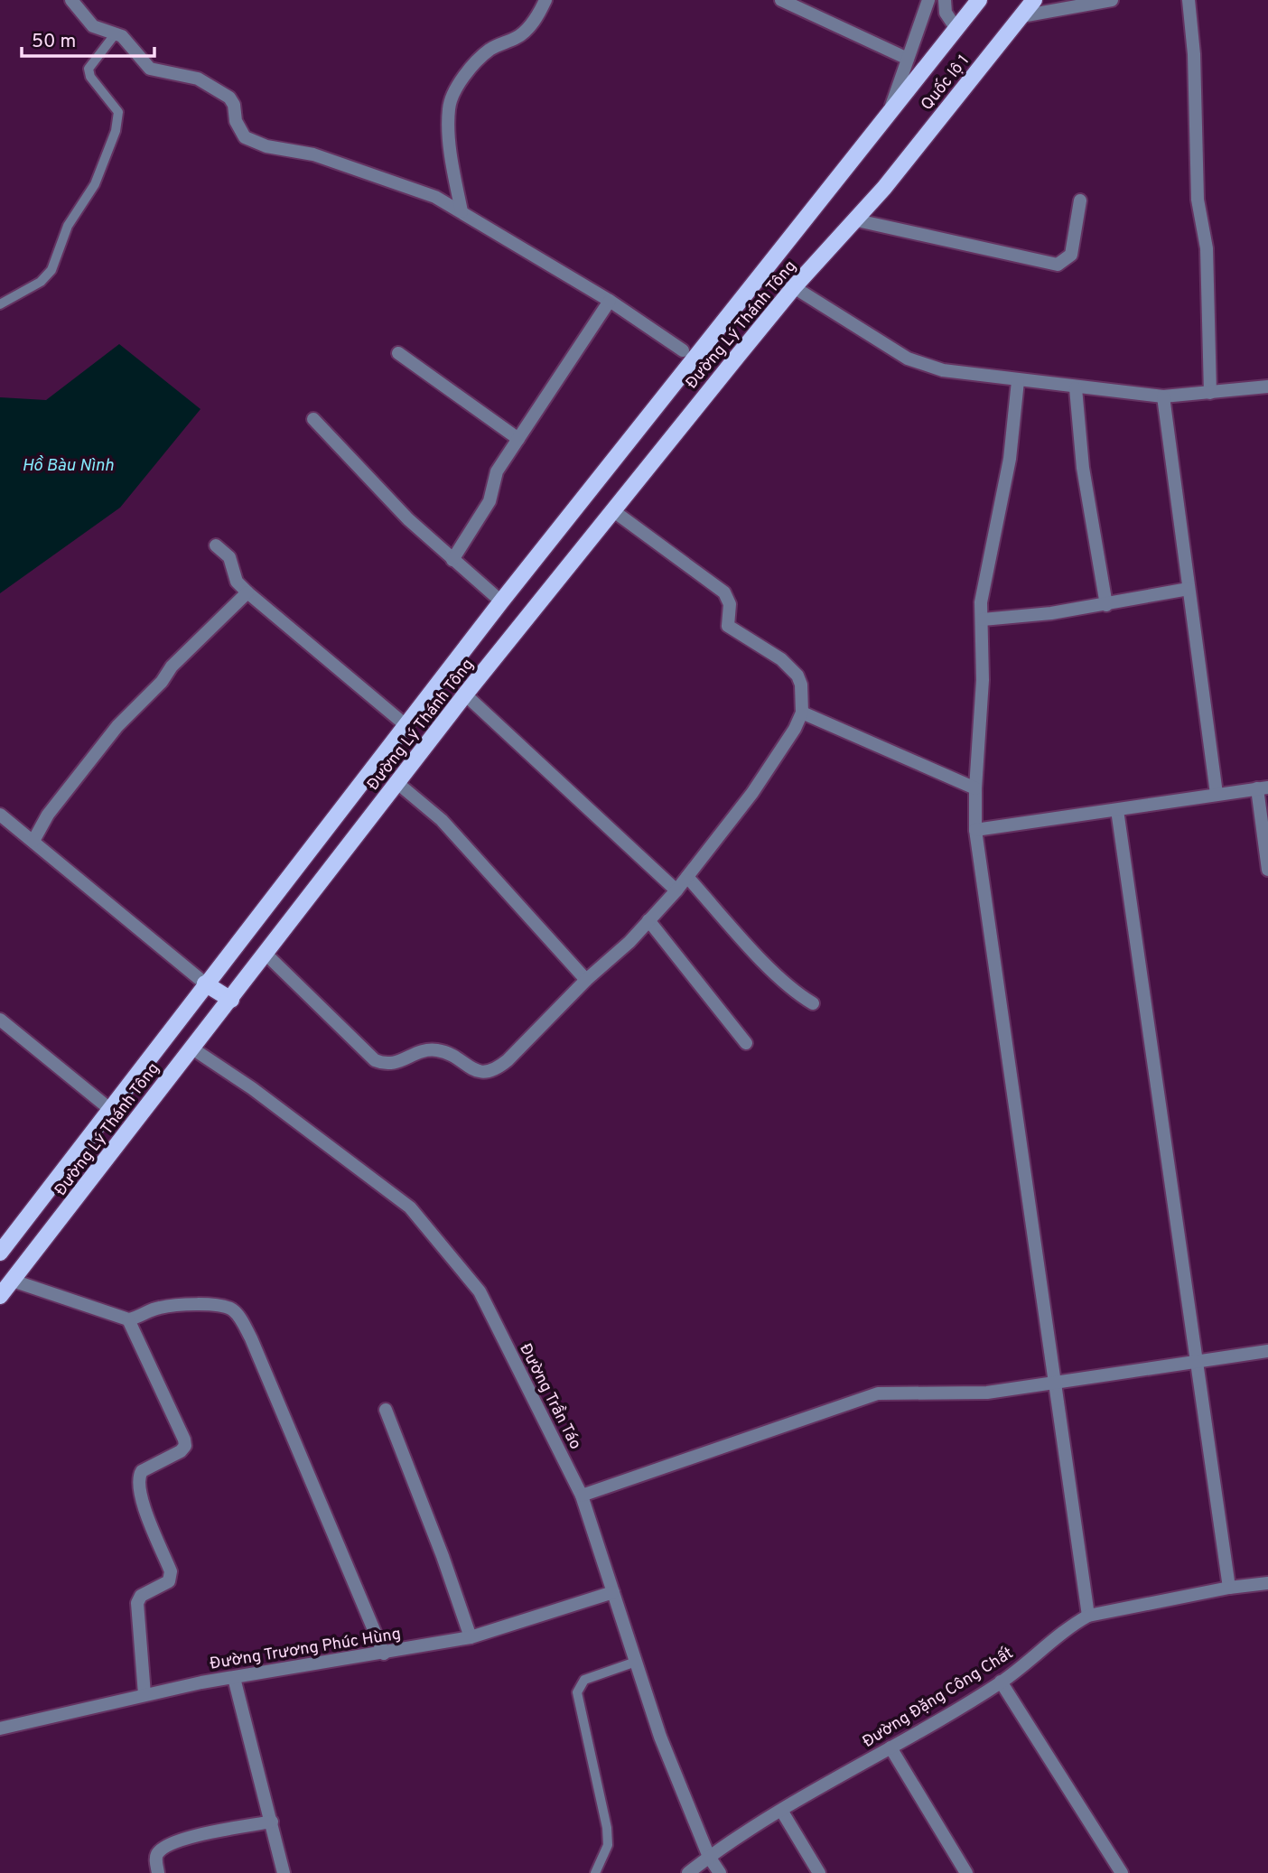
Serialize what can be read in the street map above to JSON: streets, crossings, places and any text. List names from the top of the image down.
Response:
{
  "streets": {
    "main road": ["Quốc lộ 1", "Đường Lý Thánh Tông"],
    "street": ["Đường Trần Táo", "Đường Trương Phúc Hùng", "Đường Đặng Công Chất"]
  },
  "crossings": [
    ["Quốc lộ 1", "Đường Lý Thánh Tông"],
    ["Đường Lý Thánh Tông", "Đường Trần Táo"],
    ["Đường Trần Táo", "Đường Trương Phúc Hùng"],
    ["Đường Trần Táo", "Đường Đặng Công Chất"]
  ],
  "water": ["Hồ Bàu Nình"],
  "scale_bar": "50 m"
}
